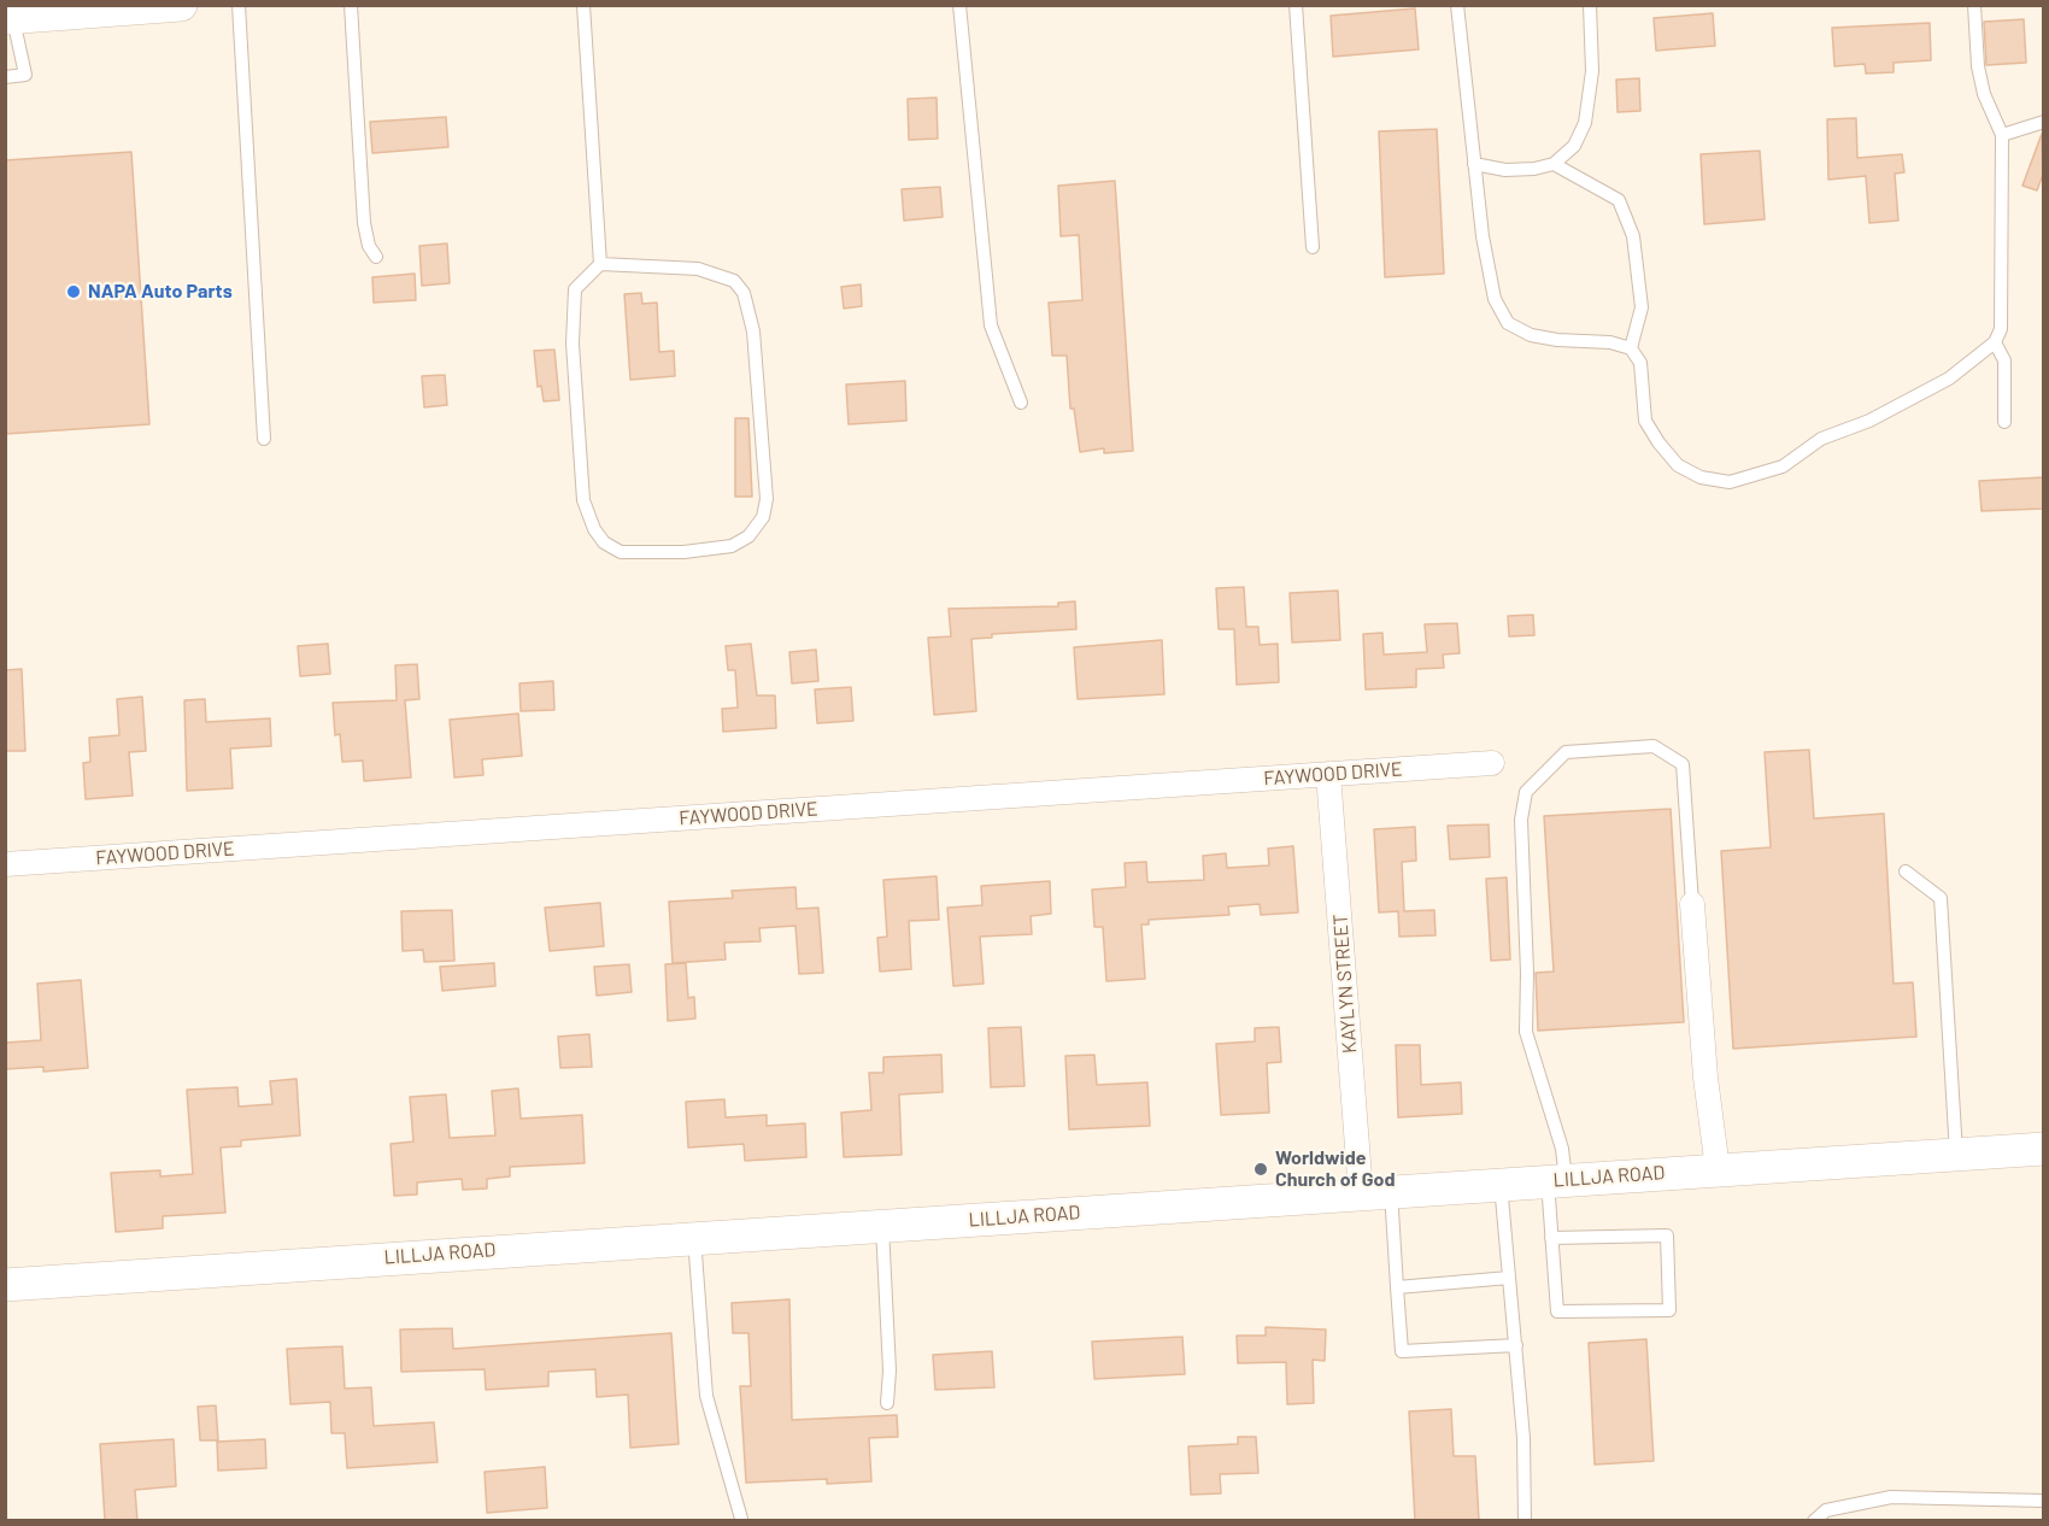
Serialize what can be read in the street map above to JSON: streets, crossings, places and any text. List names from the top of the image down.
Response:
{
  "streets": {
    "street": ["FAYWOOD DRIVE", "KAYLYN STREET", "LILLJA ROAD"]
  },
  "crossings": [
    ["FAYWOOD DRIVE", "KAYLYN STREET"],
    ["KAYLYN STREET", "LILLJA ROAD"]
  ],
  "places": ["NAPA Auto Parts", "Worldwide Church of God"]
}
